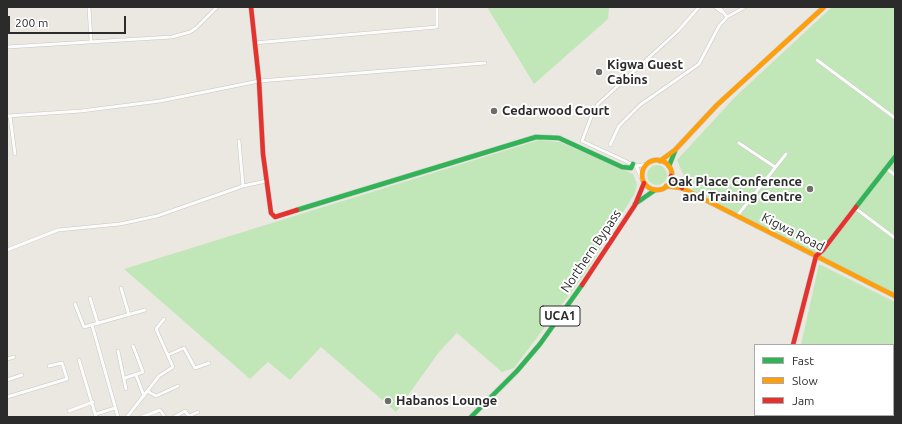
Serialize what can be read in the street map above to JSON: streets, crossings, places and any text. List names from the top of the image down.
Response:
{
  "streets": {
    "street": ["Kigwa Road", "Northern Bypass", "UCA1"]
  },
  "crossings": [
    ["Northern Bypass", "UCA1"]
  ],
  "places": [
    "Kigwa Guest Cabins",
    "Cedarwood Court",
    "Oak Place Conference and Training Centre",
    "Habanos Lounge"
  ],
  "legend": ["Fast", "Slow", "Jam"],
  "scale_bar": "200 m"
}
